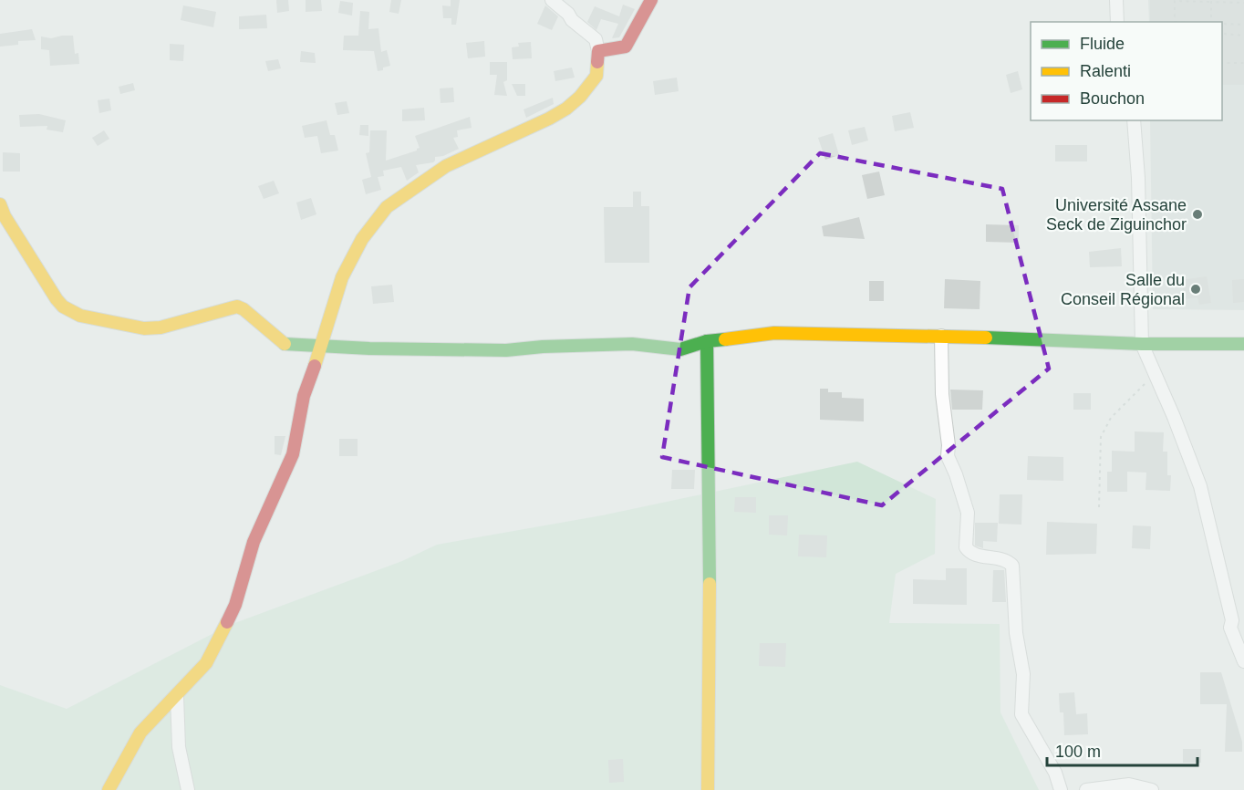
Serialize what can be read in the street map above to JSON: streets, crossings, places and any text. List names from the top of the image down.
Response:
{
  "places": ["Université Assane Seck de Ziguinchor", "Salle du Conseil Régional"],
  "legend": ["Fluide", "Ralenti", "Bouchon"],
  "scale_bar": "100 m"
}
